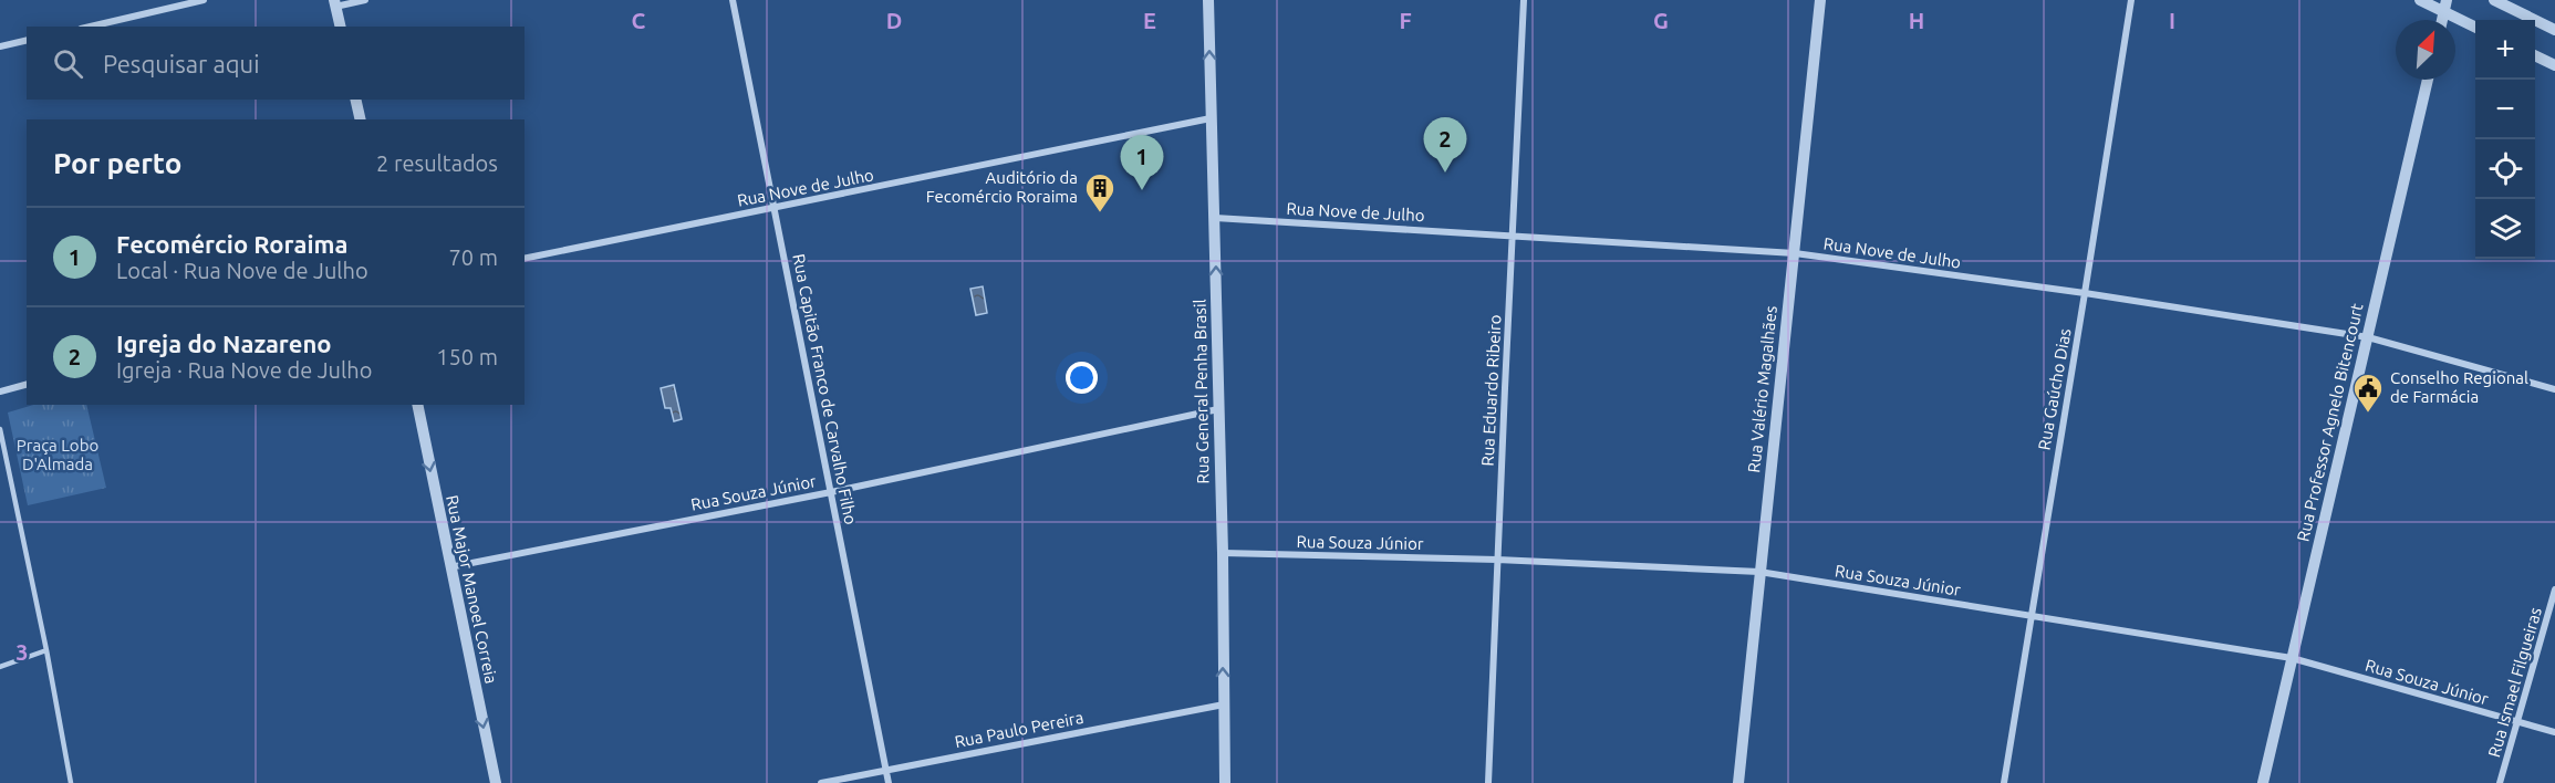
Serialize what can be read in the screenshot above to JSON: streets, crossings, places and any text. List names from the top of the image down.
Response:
{
  "streets": {
    "street": [
      "Rua Nove de Julho",
      "Rua Capitão Franco de Carvalho Filho",
      "Rua Valério Magalhães",
      "Rua Gaúcho Dias",
      "Rua Eduardo Ribeiro",
      "Rua General Penha Brasil",
      "Rua Professor Agnelo Bitencourt",
      "Rua Souza Júnior",
      "Rua Major Manoel Correia",
      "Rua Ismael Filgueiras",
      "Rua Paulo Pereira"
    ]
  },
  "crossings": [
    ["Rua Nove de Julho", "Rua Capitão Franco de Carvalho Filho"],
    ["Rua Nove de Julho", "Rua Valério Magalhães"],
    ["Rua Nove de Julho", "Rua Gaúcho Dias"],
    ["Rua Nove de Julho", "Rua Eduardo Ribeiro"],
    ["Rua Nove de Julho", "Rua General Penha Brasil"],
    ["Rua Nove de Julho", "Rua Professor Agnelo Bitencourt"],
    ["Rua Capitão Franco de Carvalho Filho", "Rua Souza Júnior"],
    ["Rua Capitão Franco de Carvalho Filho", "Rua Paulo Pereira"],
    ["Rua Valério Magalhães", "Rua Souza Júnior"],
    ["Rua Gaúcho Dias", "Rua Souza Júnior"],
    ["Rua Eduardo Ribeiro", "Rua Souza Júnior"],
    ["Rua General Penha Brasil", "Rua Souza Júnior"],
    ["Rua General Penha Brasil", "Rua Paulo Pereira"],
    ["Rua Professor Agnelo Bitencourt", "Rua Souza Júnior"],
    ["Rua Souza Júnior", "Rua Major Manoel Correia"],
    ["Rua Souza Júnior", "Rua Ismael Filgueiras"]
  ],
  "one_way": ["Rua General Penha Brasil", "Rua Major Manoel Correia"],
  "parks": ["Praça Lobo D'Almada"],
  "places": {
    "building": ["Auditório da Fecomércio Roraima"],
    "public building": ["Conselho Regional de Farmácia"]
  },
  "north": "top right",
  "page": {
    "map_buttons": ["+", "−"],
    "search": "Pesquisar aqui",
    "pins": ["2", "1"],
    "heading": ["Por perto", "2 resultados"],
    "list": [
      {
        "mark": "1",
        "name": "Fecomércio Roraima",
        "note": "Local · Rua Nove de Julho",
        "value": "70 m"
      },
      {
        "mark": "2",
        "name": "Igreja do Nazareno",
        "note": "Igreja · Rua Nove de Julho",
        "value": "150 m"
      }
    ]
  },
  "grid": {
    "columns": [
      "C",
      "D",
      "E",
      "F",
      "G",
      "H",
      "I"
    ],
    "rows": ["3"]
  }
}
